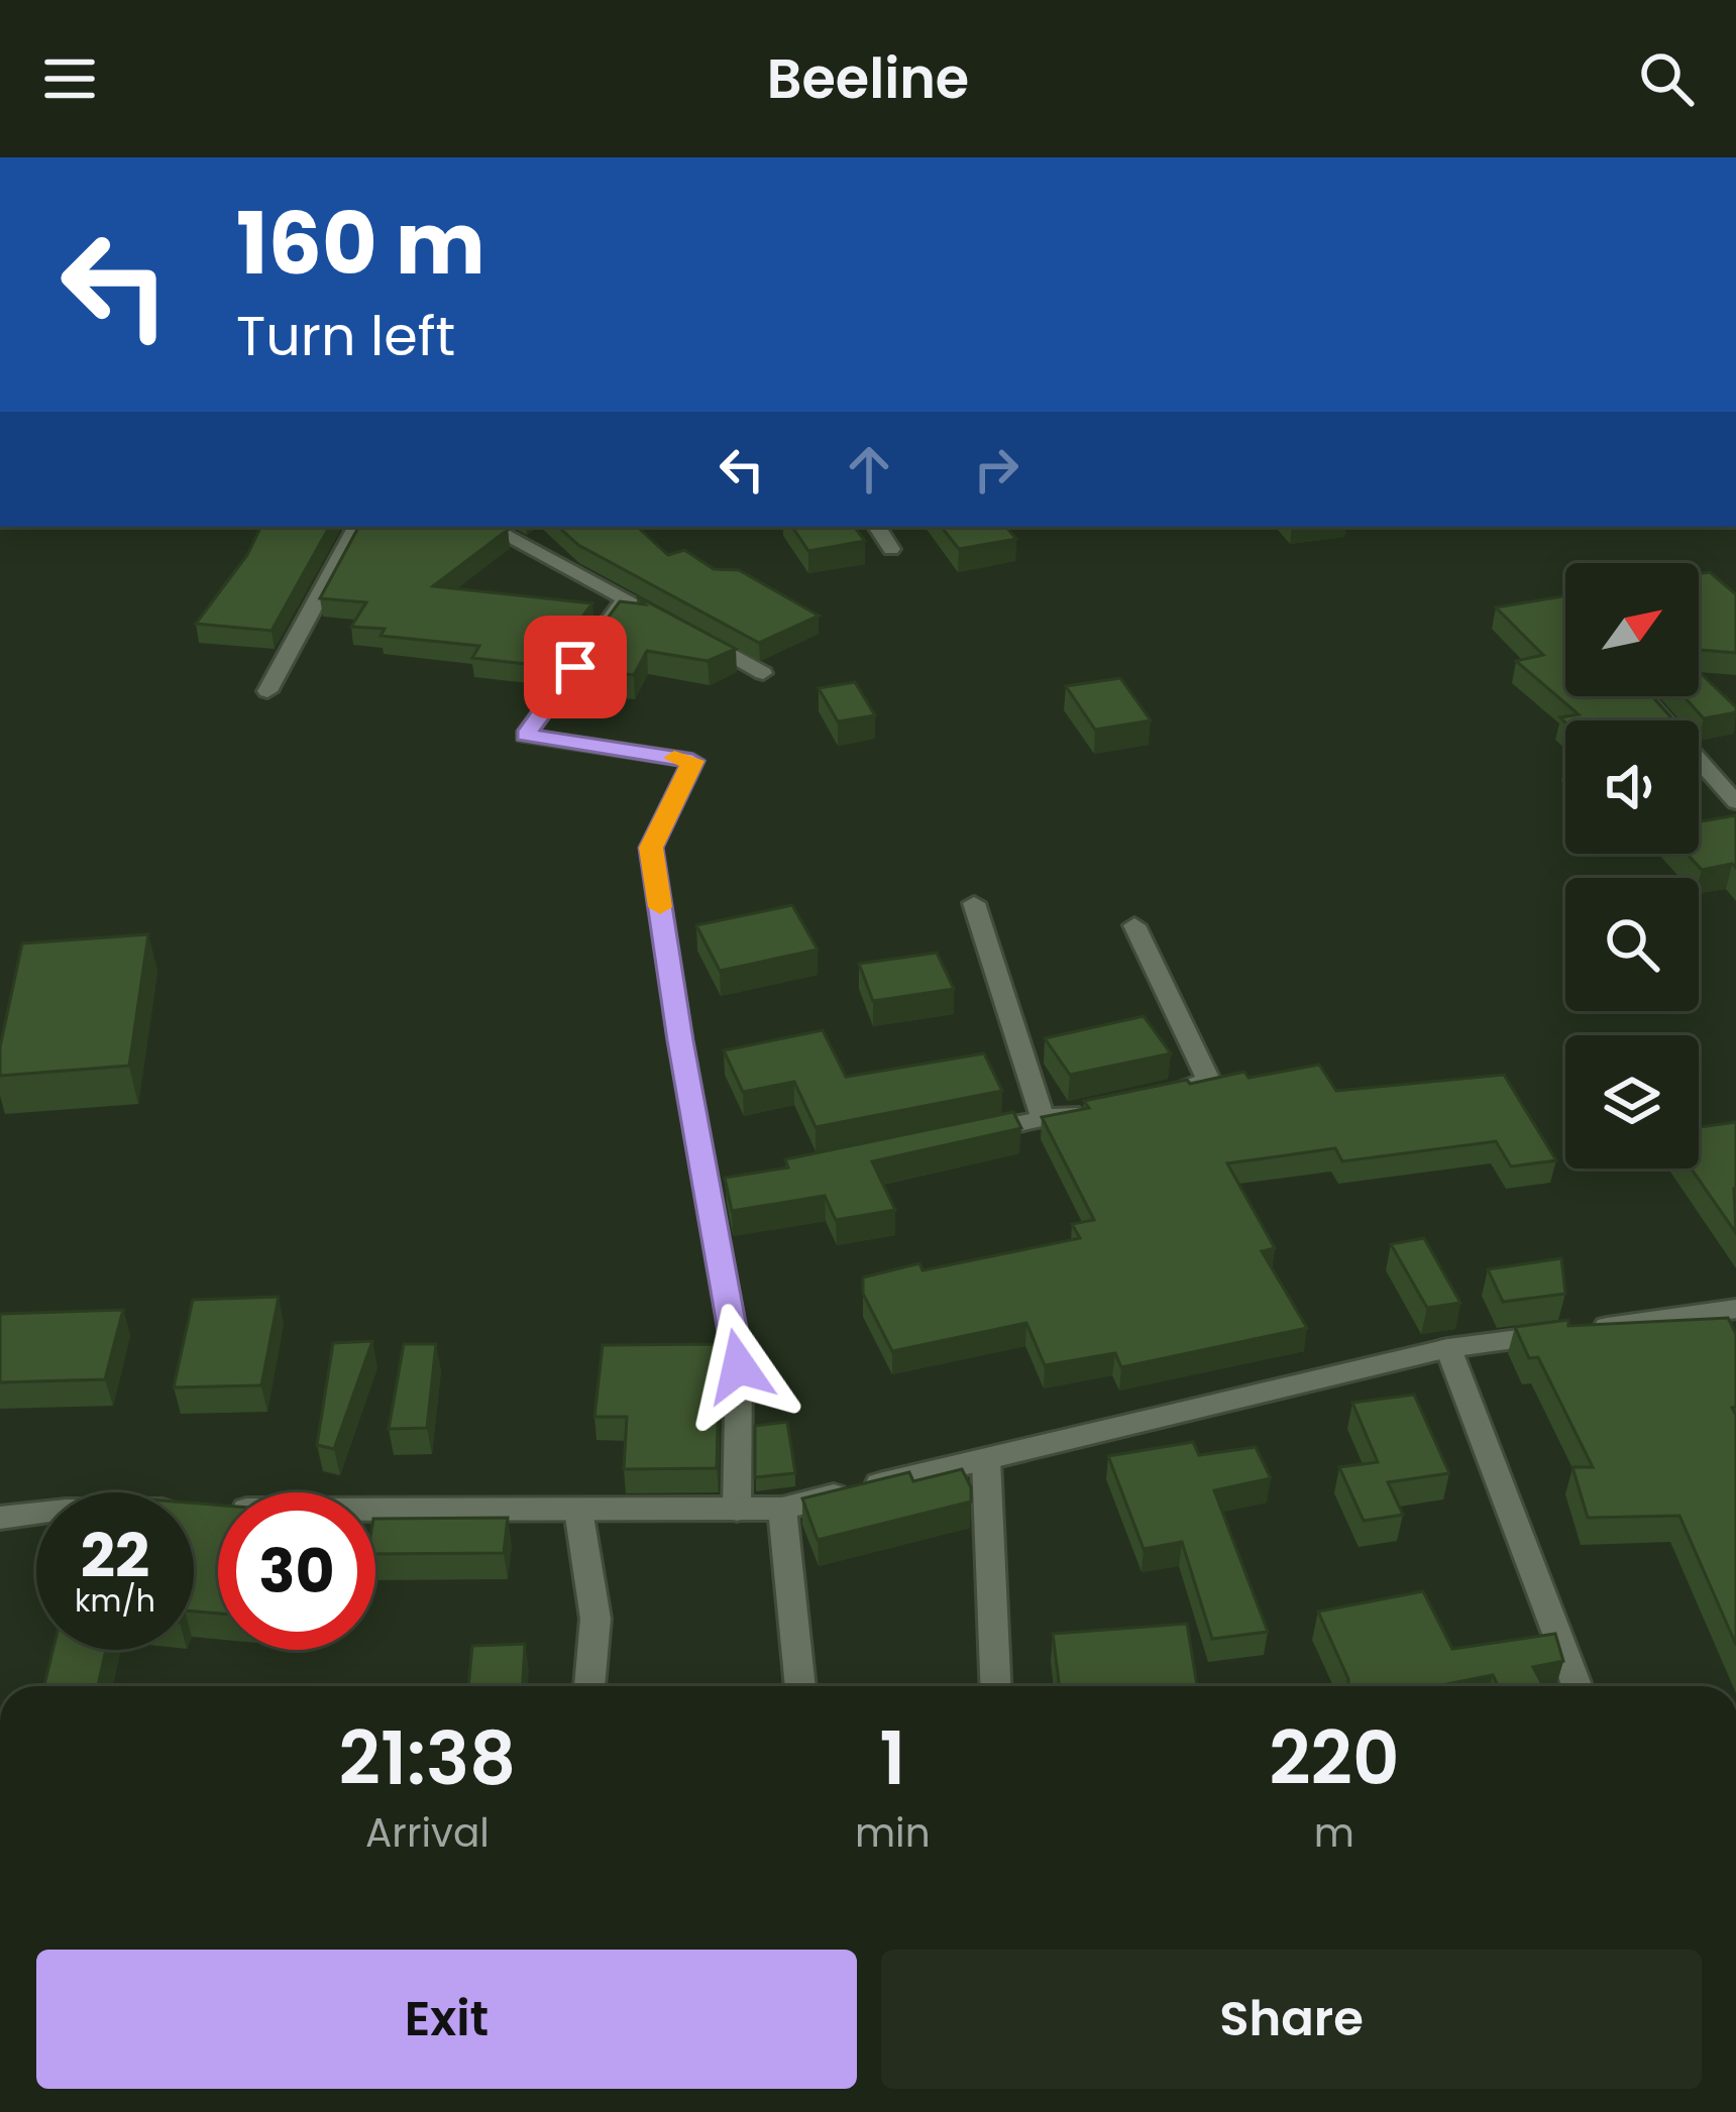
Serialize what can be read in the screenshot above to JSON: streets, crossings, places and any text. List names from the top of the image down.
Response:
{
  "north": "top right",
  "page": {
    "header": "Beeline",
    "turn": ["160 m", "Turn left"],
    "speed": "22 km/h",
    "limit": "30",
    "eta": [
      "21:38",
      "Arrival",
      "1",
      "min",
      "220",
      "m"
    ],
    "buttons": ["Exit", "Share"]
  }
}
